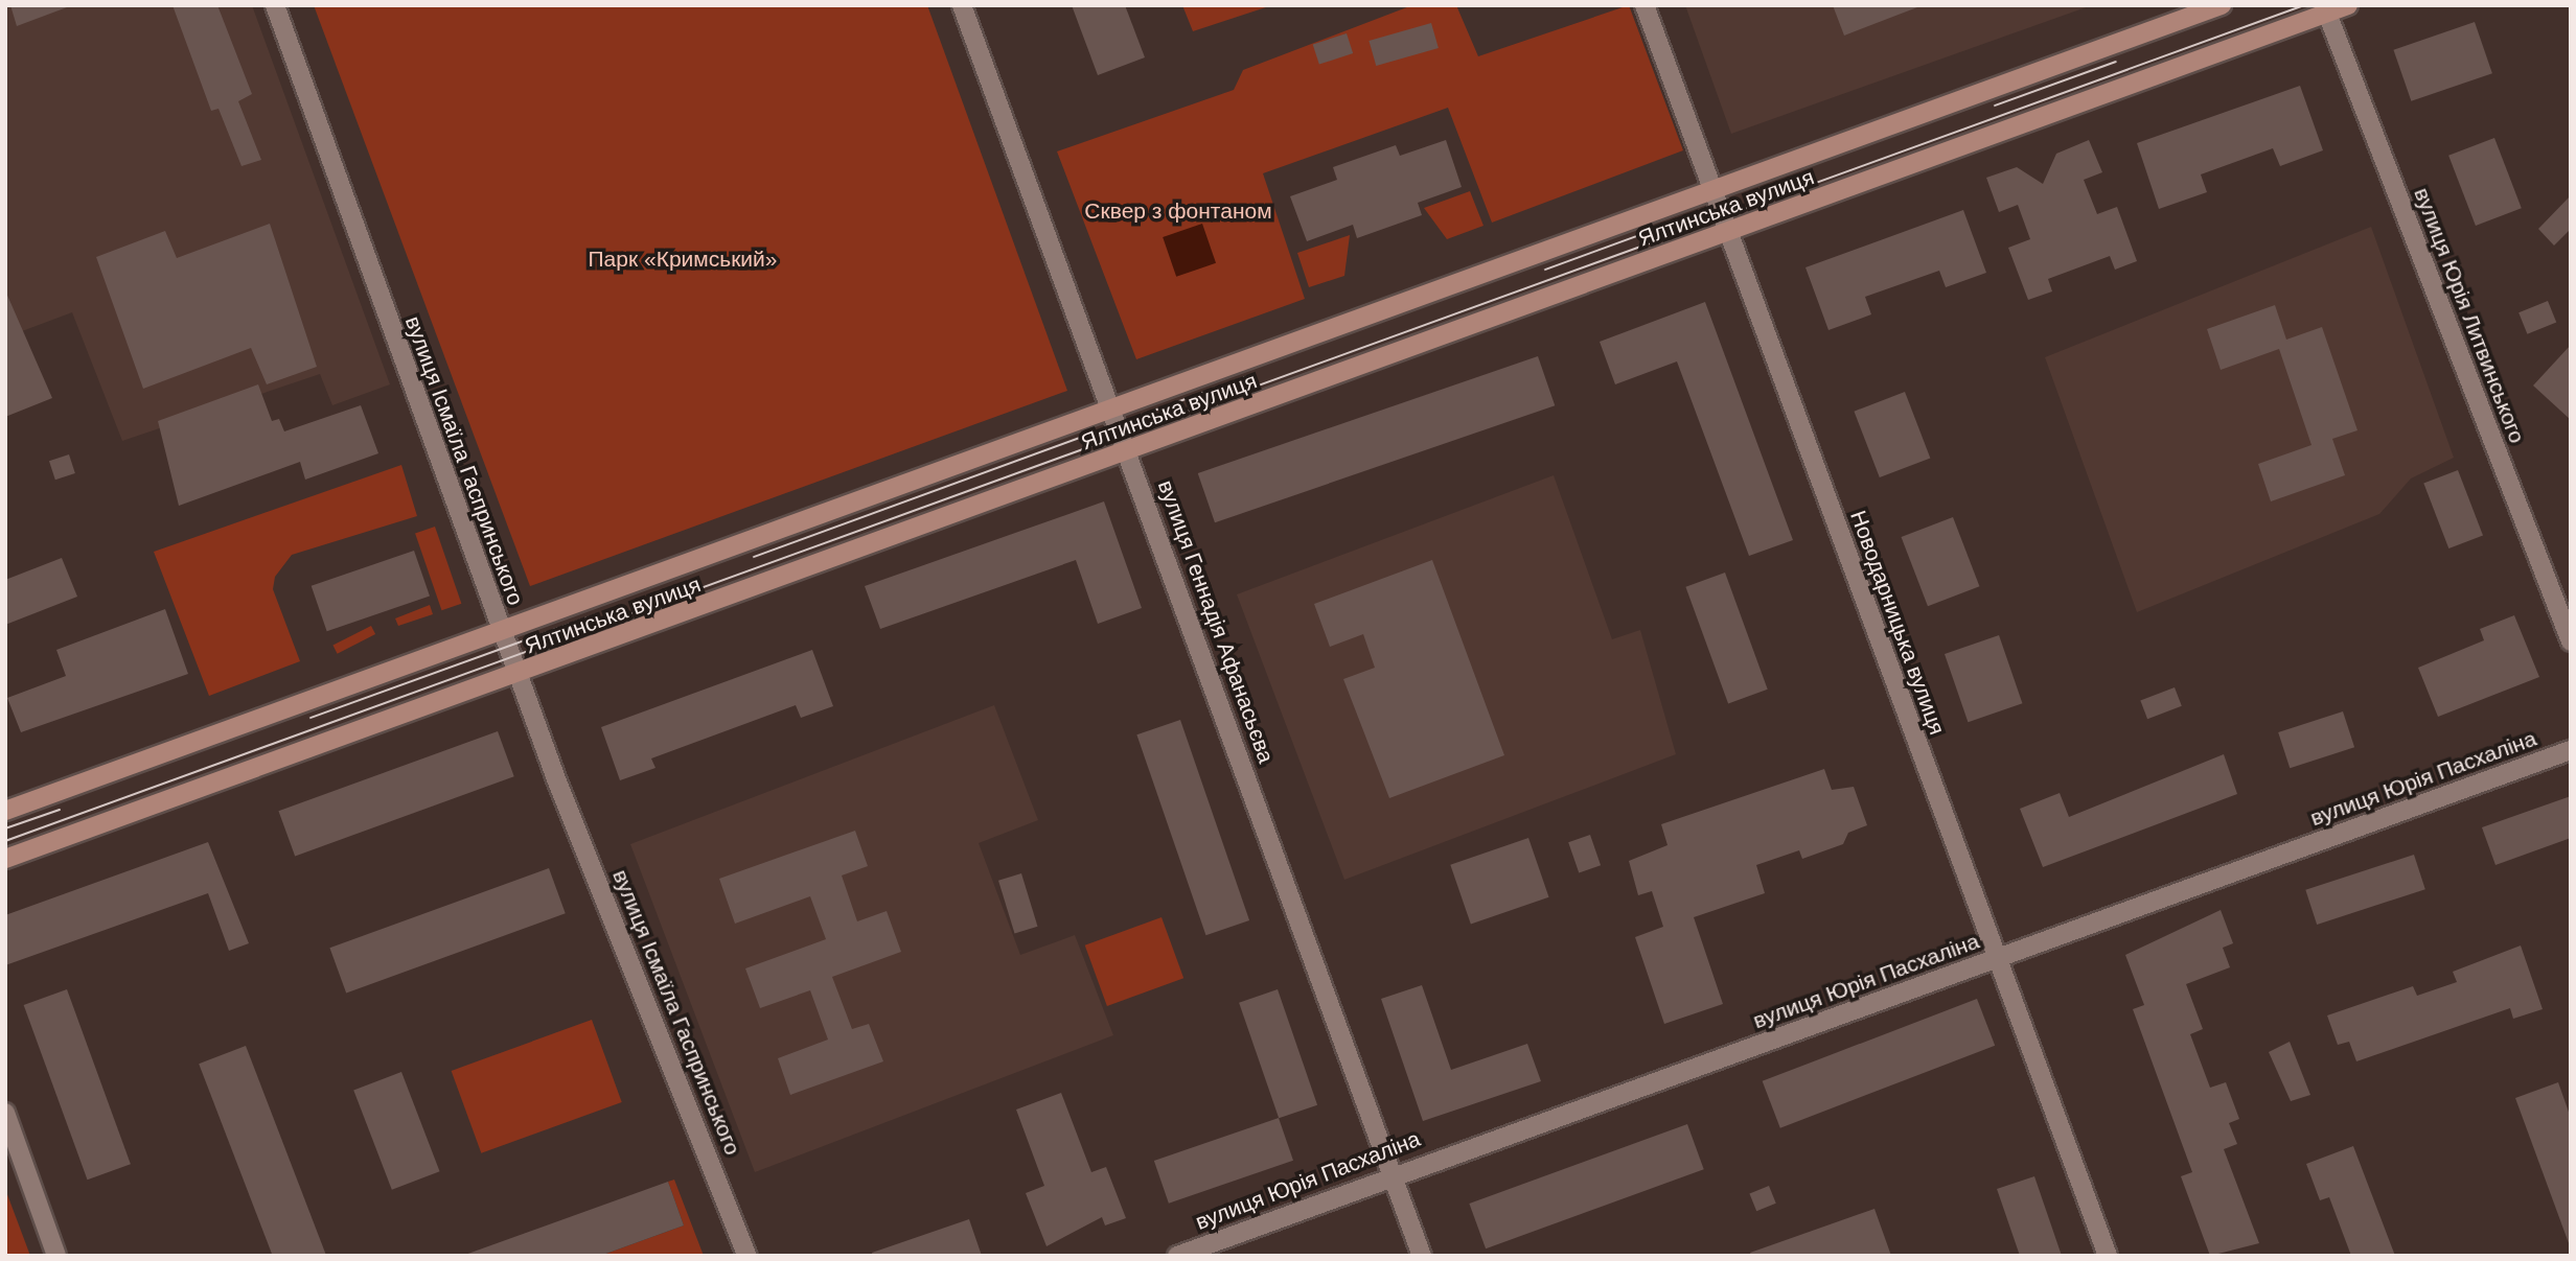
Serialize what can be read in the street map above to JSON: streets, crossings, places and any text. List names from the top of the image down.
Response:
{
  "streets": {
    "street": [
      "Ялтинська вулиця",
      "вулиця Юрія Литвинського",
      "вулиця Ісмаїла Гаспринського",
      "вулиця Геннадія Афанасьєва",
      "Новодарницька вулиця",
      "вулиця Юрія Пасхаліна"
    ]
  },
  "crossings": [
    ["Ялтинська вулиця", "вулиця Юрія Литвинського"],
    ["Ялтинська вулиця", "вулиця Ісмаїла Гаспринського"],
    ["Ялтинська вулиця", "вулиця Геннадія Афанасьєва"],
    ["Ялтинська вулиця", "Новодарницька вулиця"],
    ["вулиця Геннадія Афанасьєва", "вулиця Юрія Пасхаліна"],
    ["Новодарницька вулиця", "вулиця Юрія Пасхаліна"]
  ],
  "parks": ["Сквер з фонтаном", "Парк «Кримський»"]
}
